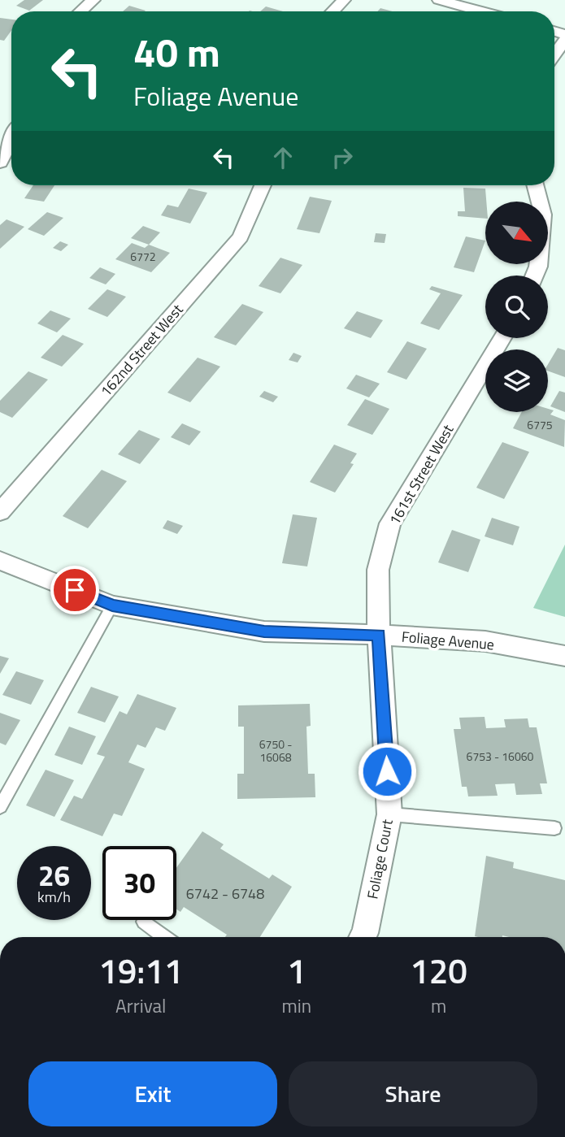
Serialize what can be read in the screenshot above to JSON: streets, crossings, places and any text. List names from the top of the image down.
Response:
{
  "streets": {
    "street": [
      "162nd Street West",
      "161st Street West",
      "Foliage Avenue",
      "Foliage Court"
    ]
  },
  "crossings": [
    ["161st Street West", "Foliage Avenue"],
    ["161st Street West", "Foliage Court"],
    ["Foliage Avenue", "Foliage Court"]
  ],
  "house_numbers": [
    "6772",
    "6775",
    "6750 - 16068",
    "6753 - 16060",
    "6742 - 6748"
  ],
  "north": "bottom right",
  "page": {
    "turn": ["40 m", "Foliage Avenue"],
    "speed": "26 km/h",
    "limit": "30",
    "eta": [
      "19:11",
      "Arrival",
      "1",
      "min",
      "120",
      "m"
    ],
    "buttons": ["Exit", "Share"]
  }
}
